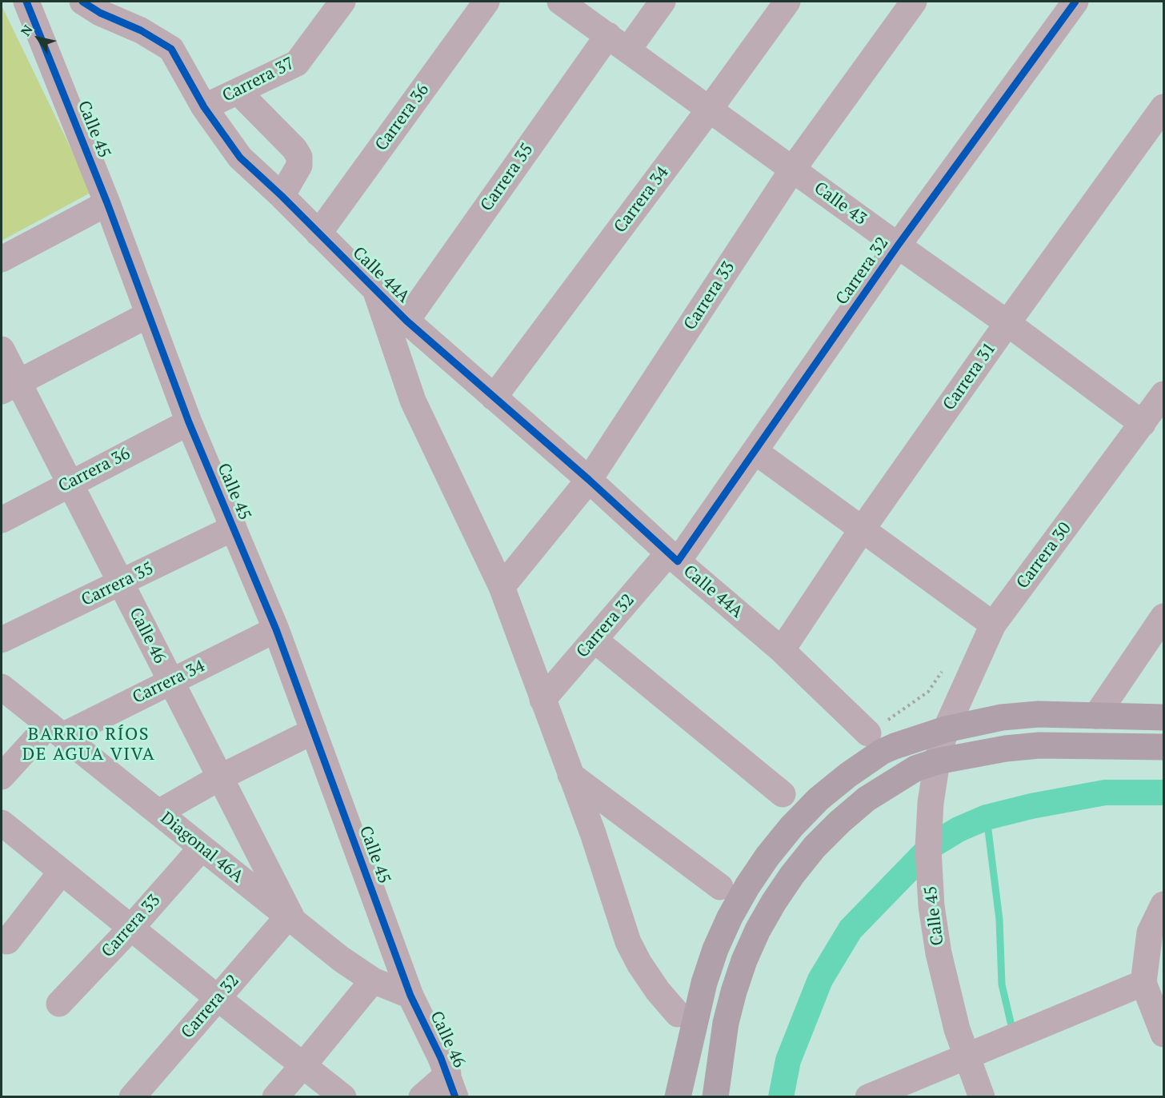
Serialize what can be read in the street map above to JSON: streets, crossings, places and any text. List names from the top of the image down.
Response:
{
  "streets": {
    "street": [
      "Carrera 37",
      "Carrera 36",
      "Calle 45",
      "Carrera 35",
      "Carrera 34",
      "Calle 43",
      "Carrera 32",
      "Calle 44A",
      "Carrera 33",
      "Carrera 31",
      "Carrera 30",
      "Calle 46",
      "Diagonal 46A"
    ]
  },
  "crossings": [
    ["Carrera 37", "Calle 44A"],
    ["Carrera 36", "Calle 45"],
    ["Carrera 36", "Calle 44A"],
    ["Carrera 36", "Calle 46"],
    ["Calle 45", "Carrera 35"],
    ["Calle 45", "Carrera 34"],
    ["Calle 45", "Carrera 30"],
    ["Calle 45", "Calle 46"],
    ["Calle 45", "Diagonal 46A"],
    ["Carrera 35", "Calle 43"],
    ["Carrera 35", "Calle 44A"],
    ["Carrera 35", "Calle 46"],
    ["Carrera 34", "Calle 43"],
    ["Carrera 34", "Calle 44A"],
    ["Carrera 34", "Calle 46"],
    ["Carrera 34", "Diagonal 46A"],
    ["Calle 43", "Carrera 32"],
    ["Calle 43", "Carrera 33"],
    ["Calle 43", "Carrera 31"],
    ["Calle 43", "Carrera 30"],
    ["Carrera 32", "Calle 44A"],
    ["Carrera 32", "Calle 46"],
    ["Carrera 32", "Diagonal 46A"],
    ["Calle 44A", "Carrera 33"],
    ["Calle 44A", "Carrera 31"],
    ["Carrera 33", "Diagonal 46A"],
    ["Calle 46", "Diagonal 46A"]
  ],
  "districts": ["BARRIO RÍOS DE AGUA VIVA"],
  "north": "top left"
}
